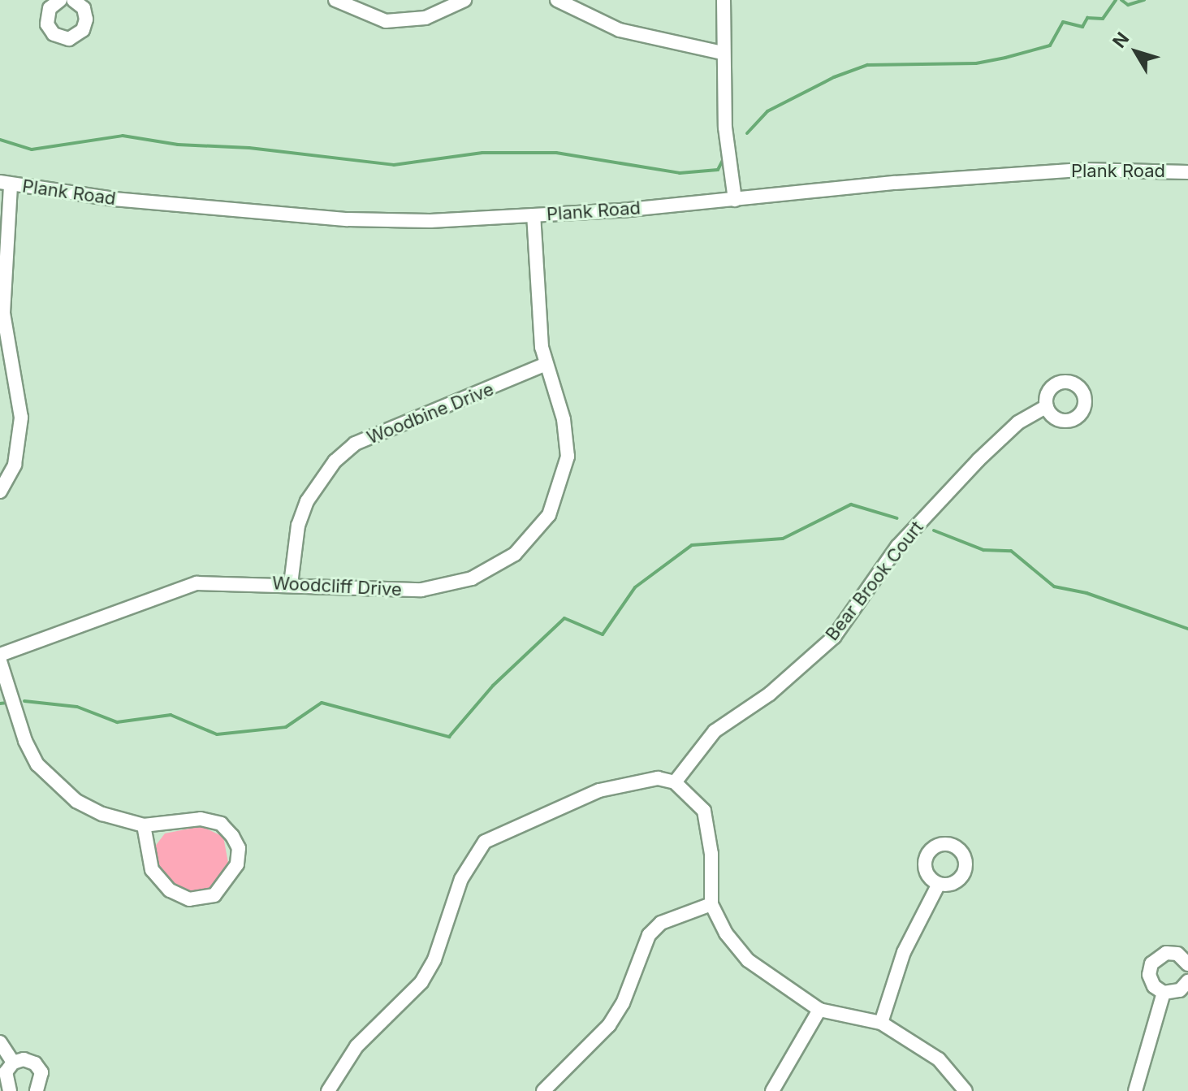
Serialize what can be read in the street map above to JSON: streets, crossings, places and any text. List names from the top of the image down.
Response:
{
  "streets": {
    "street": [
      "Plank Road",
      "Woodbine Drive",
      "Bear Brook Court",
      "Woodcliff Drive"
    ]
  },
  "crossings": [
    ["Plank Road", "Woodcliff Drive"],
    ["Woodbine Drive", "Woodcliff Drive"]
  ],
  "north": "top left"
}
